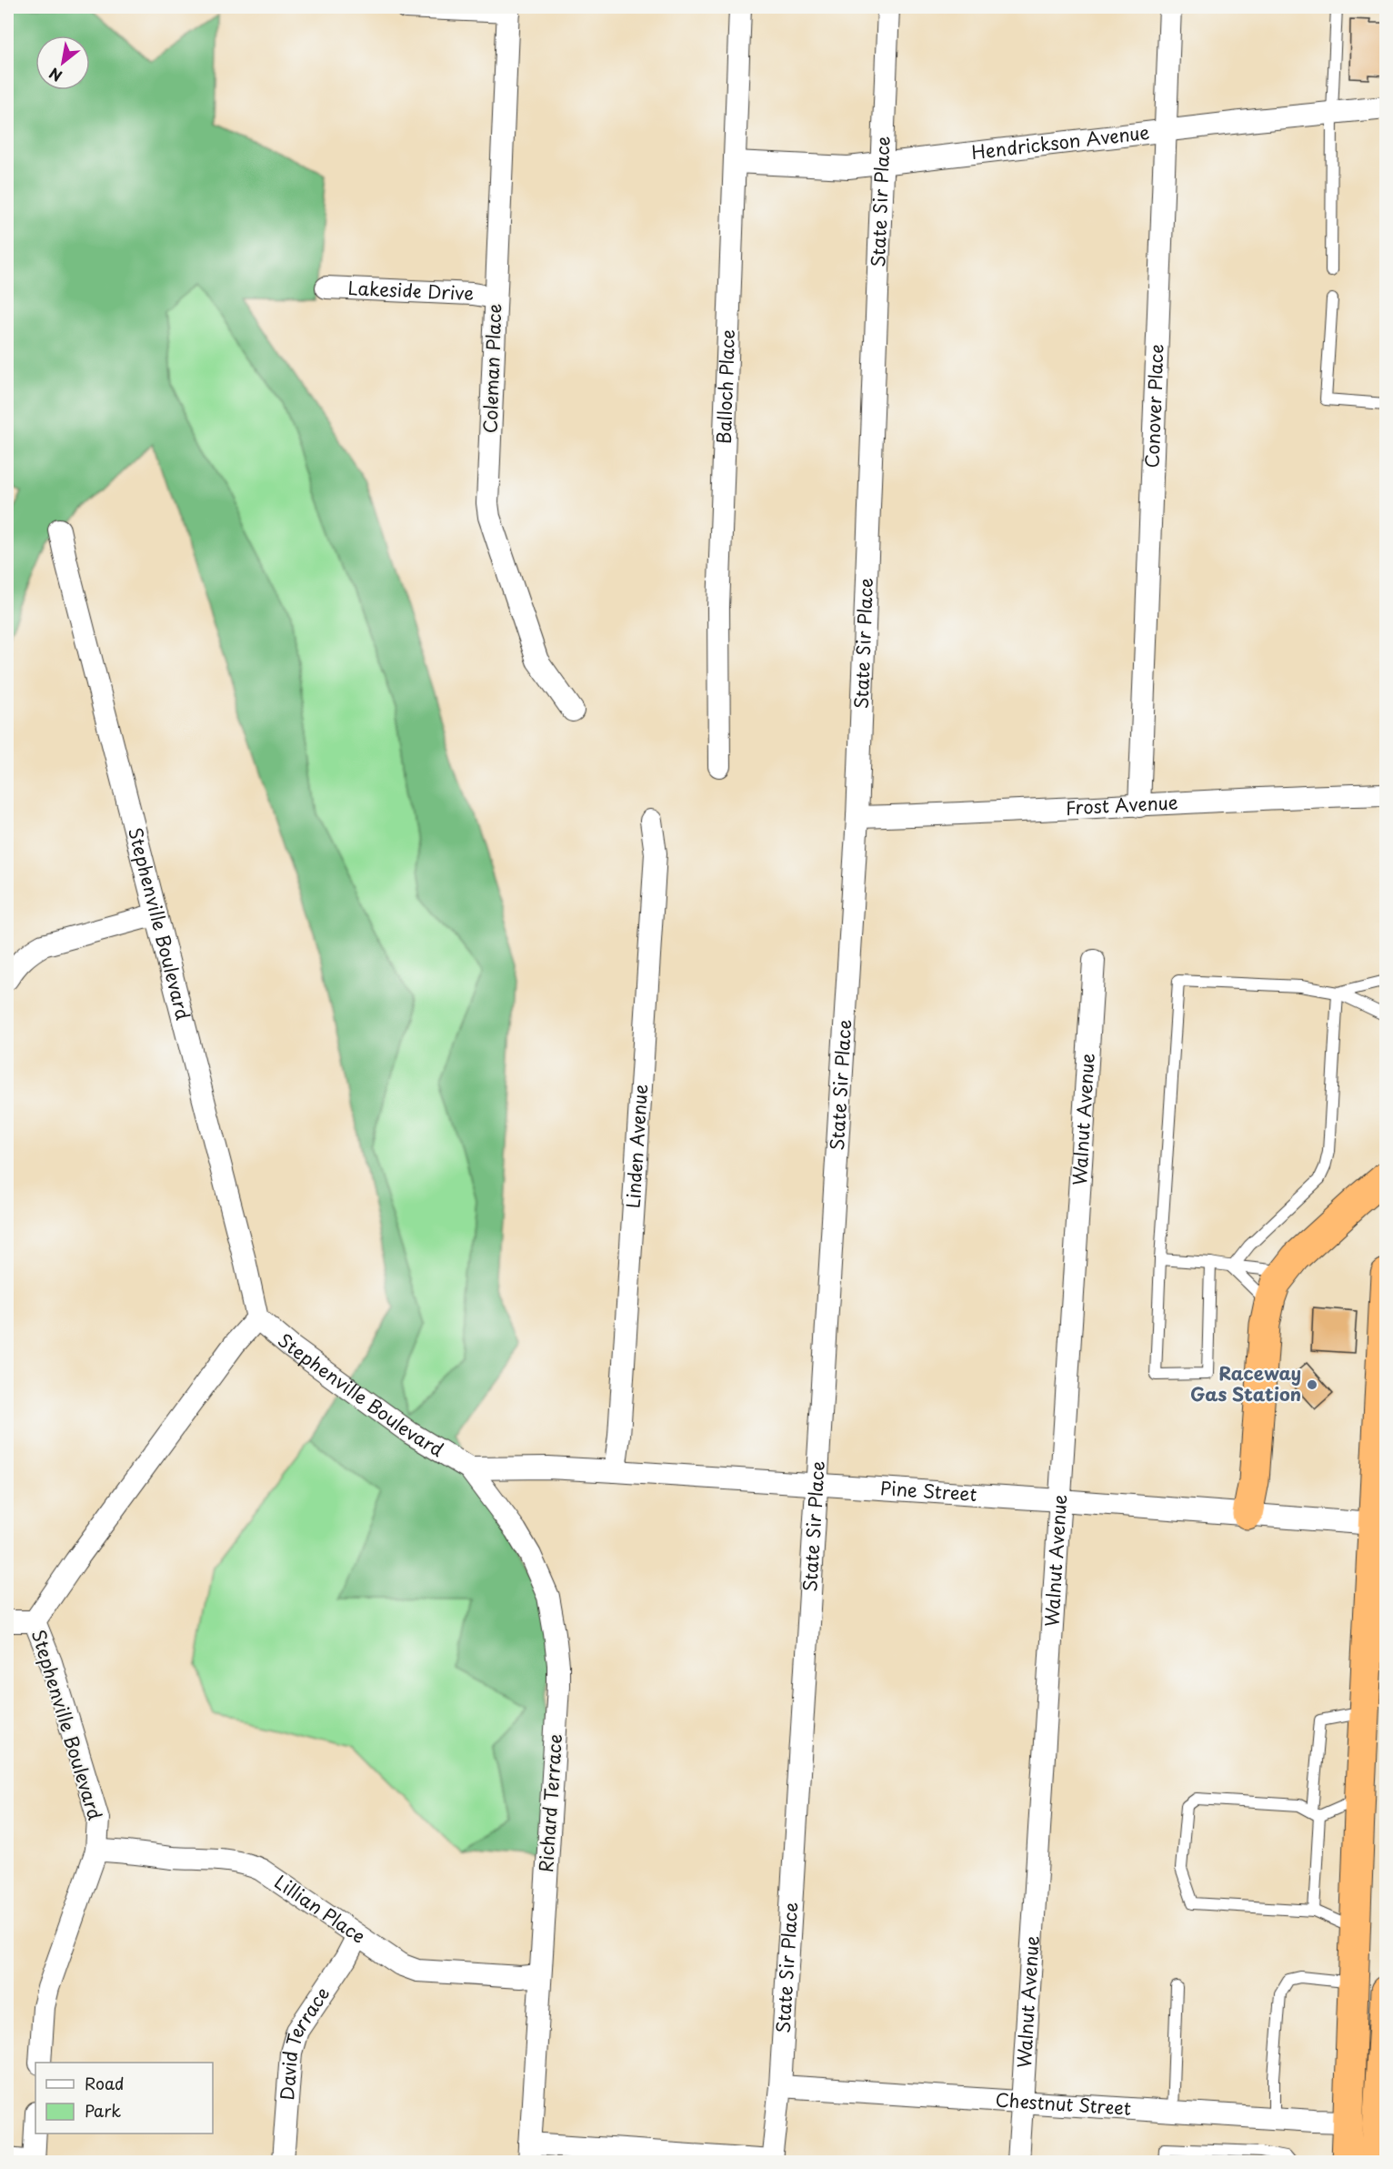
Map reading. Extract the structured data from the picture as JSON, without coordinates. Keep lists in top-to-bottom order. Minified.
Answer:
{"streets":{"street":["Hendrickson Avenue","State Sir Place","Lakeside Drive","Coleman Place","Balloch Place","Conover Place","Frost Avenue","Stephenville Boulevard","Walnut Avenue","Linden Avenue","Pine Street","Richard Terrace","Lillian Place","David Terrace","Chestnut Street"]},"crossings":[["Hendrickson Avenue","State Sir Place"],["Hendrickson Avenue","Balloch Place"],["Hendrickson Avenue","Conover Place"],["State Sir Place","Frost Avenue"],["State Sir Place","Pine Street"],["State Sir Place","Chestnut Street"],["Lakeside Drive","Coleman Place"],["Conover Place","Frost Avenue"],["Stephenville Boulevard","Pine Street"],["Stephenville Boulevard","Richard Terrace"],["Stephenville Boulevard","Lillian Place"],["Walnut Avenue","Pine Street"],["Walnut Avenue","Chestnut Street"],["Linden Avenue","Pine Street"],["Pine Street","Richard Terrace"],["Richard Terrace","Lillian Place"],["Lillian Place","David Terrace"]],"places":["Raceway Gas Station"],"legend":["Road","Park"],"north":"bottom left"}
